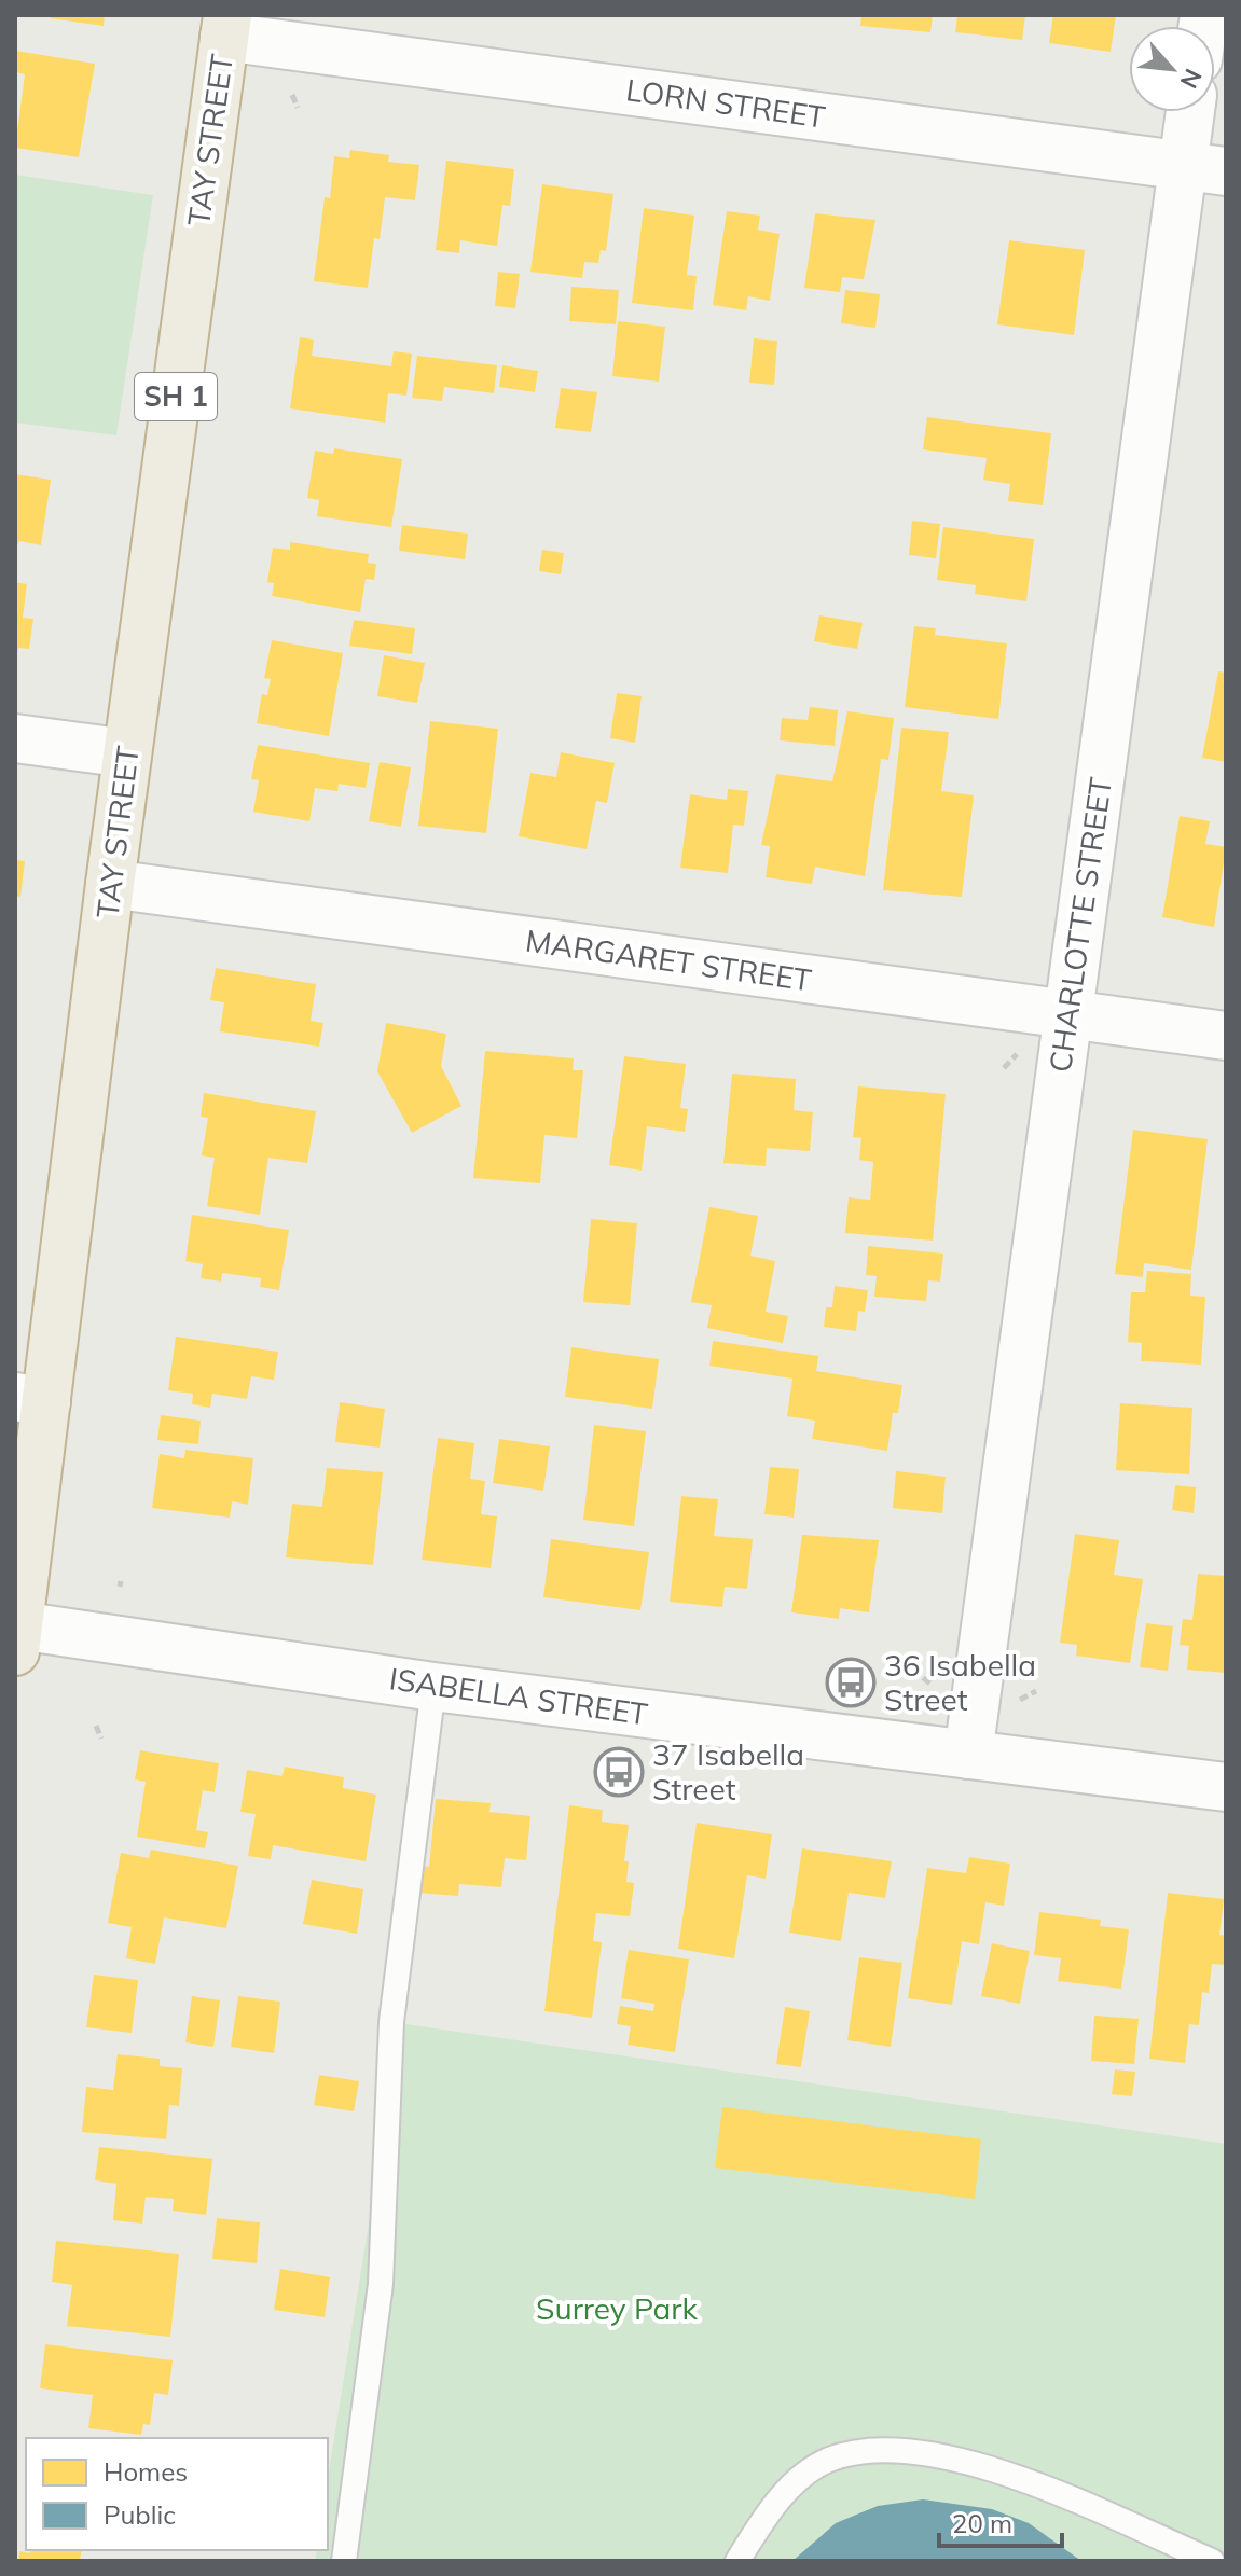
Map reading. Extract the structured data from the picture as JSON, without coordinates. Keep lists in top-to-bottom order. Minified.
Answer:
{"streets":{"highway":["TAY STREET","SH 1"],"street":["LORN STREET","CHARLOTTE STREET","MARGARET STREET","ISABELLA STREET"]},"crossings":[["LORN STREET","TAY STREET"],["LORN STREET","CHARLOTTE STREET"],["TAY STREET","MARGARET STREET"],["TAY STREET","ISABELLA STREET"],["CHARLOTTE STREET","MARGARET STREET"],["CHARLOTTE STREET","ISABELLA STREET"]],"parks":["Surrey Park"],"places":{"bus stop":["36 Isabella Street","37 Isabella Street"]},"legend":["Homes","Public"],"scale_bar":"20 m","north":"bottom right"}
